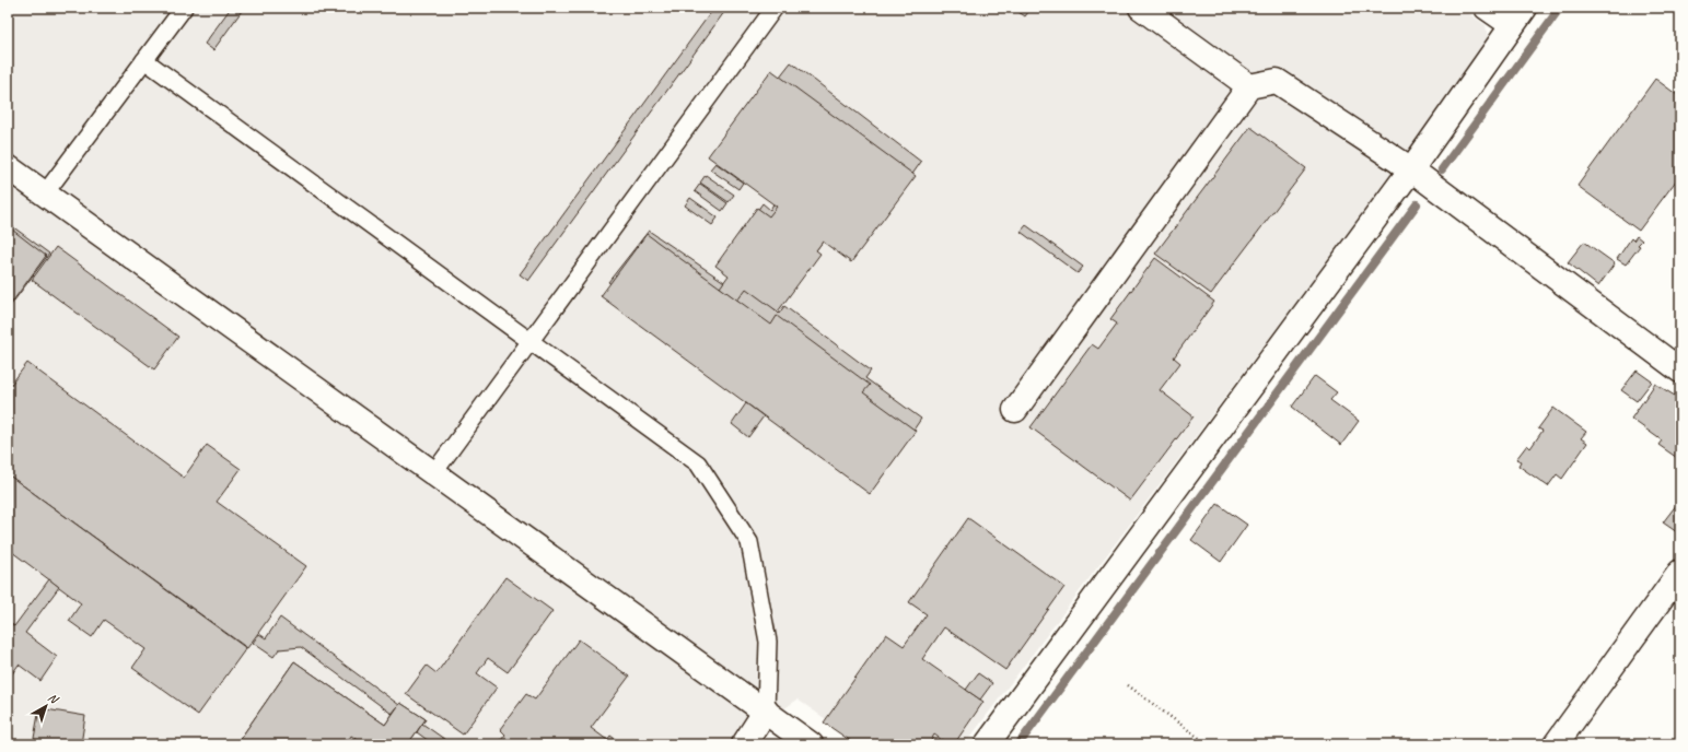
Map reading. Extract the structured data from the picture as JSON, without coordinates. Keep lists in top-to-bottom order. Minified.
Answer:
{"north":"top right"}
